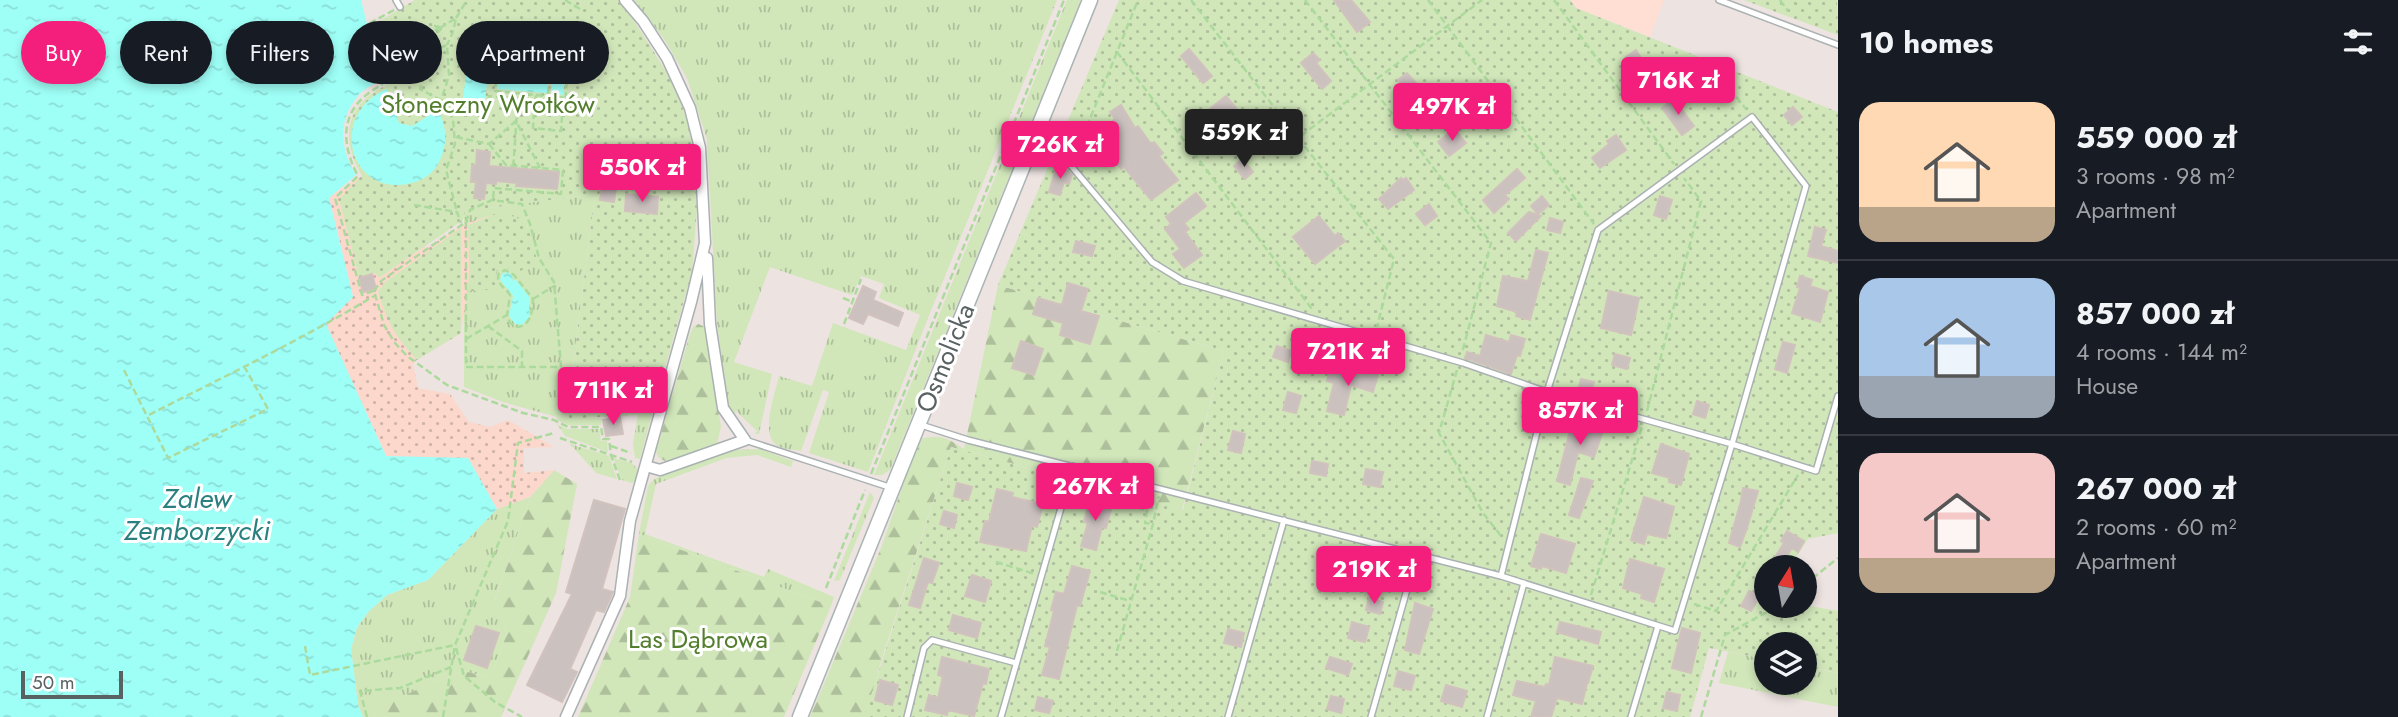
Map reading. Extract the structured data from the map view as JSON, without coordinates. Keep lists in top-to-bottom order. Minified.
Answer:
{"streets":{"street":["Osmolicka"]},"water":["Zalew Zemborzycki"],"parks":["Słoneczny Wrotków","Las Dąbrowa"],"scale_bar":"50 m","north":"top","page":{"heading":"10 homes","chip":["Buy","Rent","Filters","New","Apartment"],"price":["716K zł","497K zł","559K zł","726K zł","550K zł","721K zł","711K zł","857K zł","267K zł","219K zł"],"list":[{"name":"559 000 zł","note":"3 rooms · 98 m² · Apartment"},{"name":"857 000 zł","note":"4 rooms · 144 m² · House"},{"name":"267 000 zł","note":"2 rooms · 60 m² · Apartment"}],"scale":"50 m"}}
